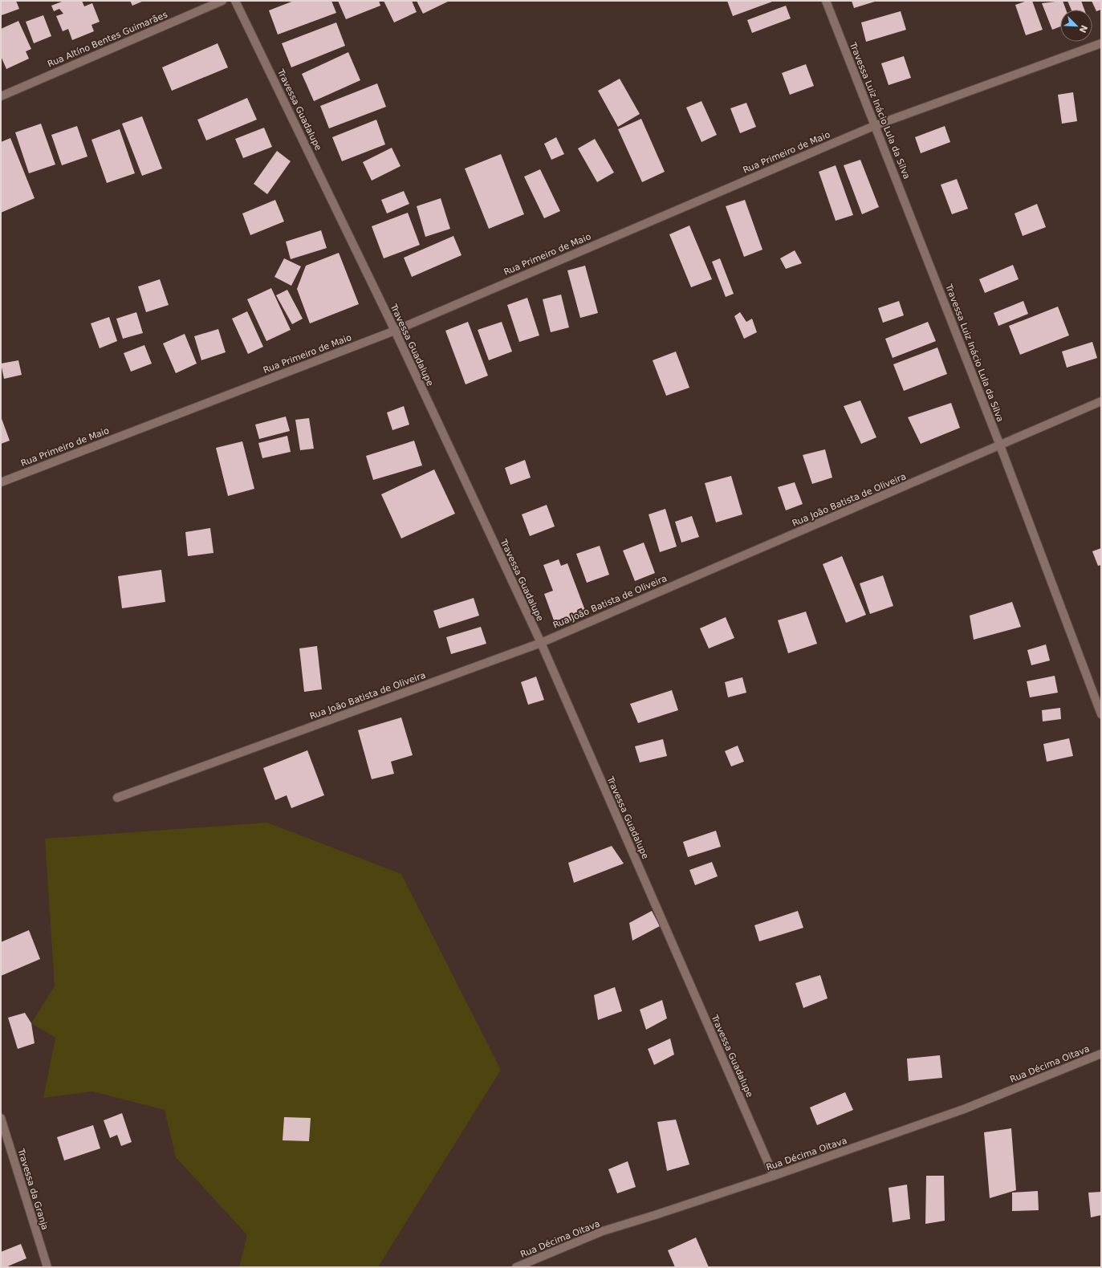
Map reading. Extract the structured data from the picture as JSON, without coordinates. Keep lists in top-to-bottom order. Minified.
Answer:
{"streets":{"street":["Rua Altíno Bentes Guimarães","Travessa Guadalupe","Travessa Luiz Inácio Lula da Silva","Rua Primeiro de Maio","Rua João Batista de Oliveira","Rua Décima Oitava","Travessa da Granja"]},"crossings":[["Travessa Guadalupe","Rua Primeiro de Maio"],["Travessa Guadalupe","Rua João Batista de Oliveira"],["Travessa Guadalupe","Rua Décima Oitava"],["Travessa Luiz Inácio Lula da Silva","Rua Primeiro de Maio"],["Travessa Luiz Inácio Lula da Silva","Rua João Batista de Oliveira"]],"north":"bottom right"}
